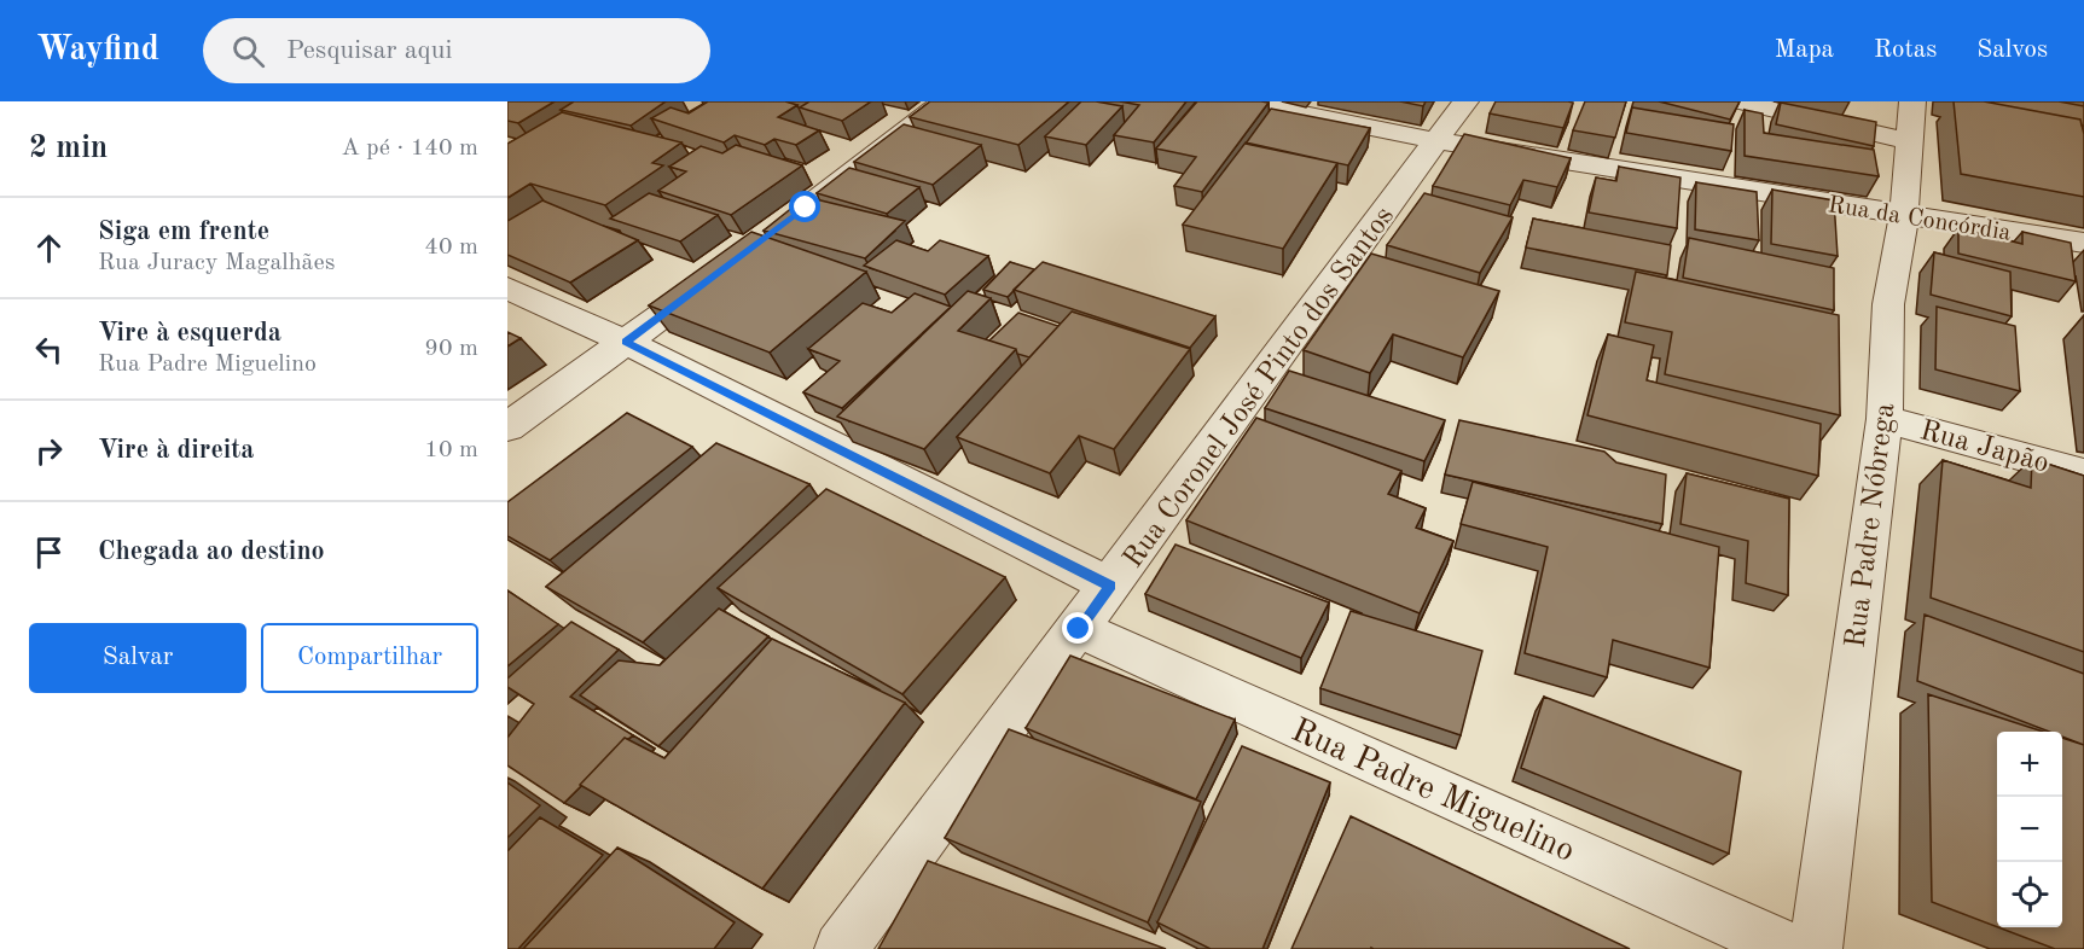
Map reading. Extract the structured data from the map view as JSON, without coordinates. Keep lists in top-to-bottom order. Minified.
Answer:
{"streets":{"street":["Rua da Concórdia","Rua Coronel José Pinto dos Santos","Rua Japão","Rua Padre Nóbrega","Rua Padre Miguelino"]},"crossings":[["Rua da Concórdia","Rua Coronel José Pinto dos Santos"],["Rua da Concórdia","Rua Padre Nóbrega"],["Rua Coronel José Pinto dos Santos","Rua Padre Miguelino"],["Rua Japão","Rua Padre Nóbrega"]],"page":{"header":"Wayfind","search":"Pesquisar aqui","nav":["Mapa","Rotas","Salvos"],"heading":["2 min","A pé · 140 m"],"list":[["Siga em frente","Rua Juracy Magalhães","40 m"],["Vire à esquerda","Rua Padre Miguelino","90 m"],["Vire à direita","10 m"],"Chegada ao destino"],"buttons":["Salvar","Compartilhar"],"map_buttons":["+","−"]}}
